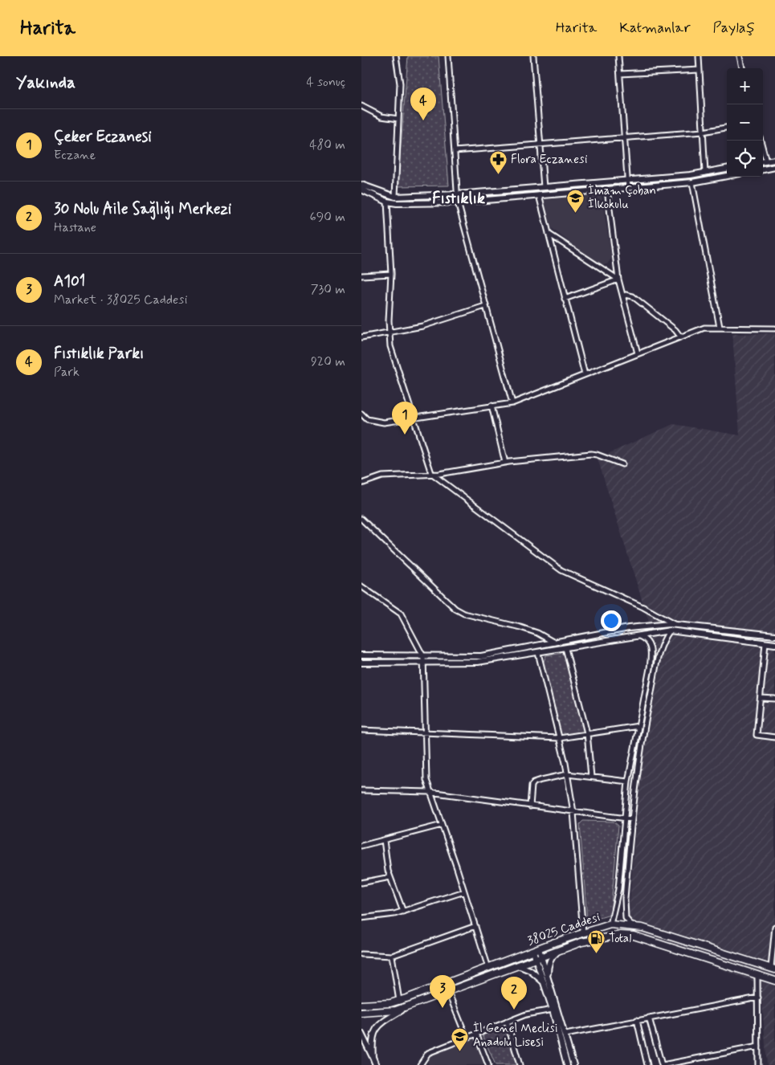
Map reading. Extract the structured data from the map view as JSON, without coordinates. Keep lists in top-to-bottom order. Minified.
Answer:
{"streets":{"main road":["38025 Caddesi"]},"districts":["Fıstıklık"],"places":{"pharmacy":["Flora Eczanesi"],"school or university":["İmam Çoban İlkokulu","İl Genel Meclisi Anadolu Lisesi"],"fuel station":["Total"]},"page":{"header":"Harita","nav":["Harita","Katmanlar","Paylaş"],"heading":["Yakında","4 sonuç"],"map_buttons":["+","−"],"pins":["4","1","3","2"],"list":[{"mark":"1","name":"Çeker Eczanesi","note":"Eczane","value":"480 m"},{"mark":"2","name":"30 Nolu Aile Sağlığı Merkezi","note":"Hastane","value":"690 m"},{"mark":"3","name":"A101","note":"Market · 38025 Caddesi","value":"730 m"},{"mark":"4","name":"Fıstıklık Parkı","note":"Park","value":"920 m"}]}}
